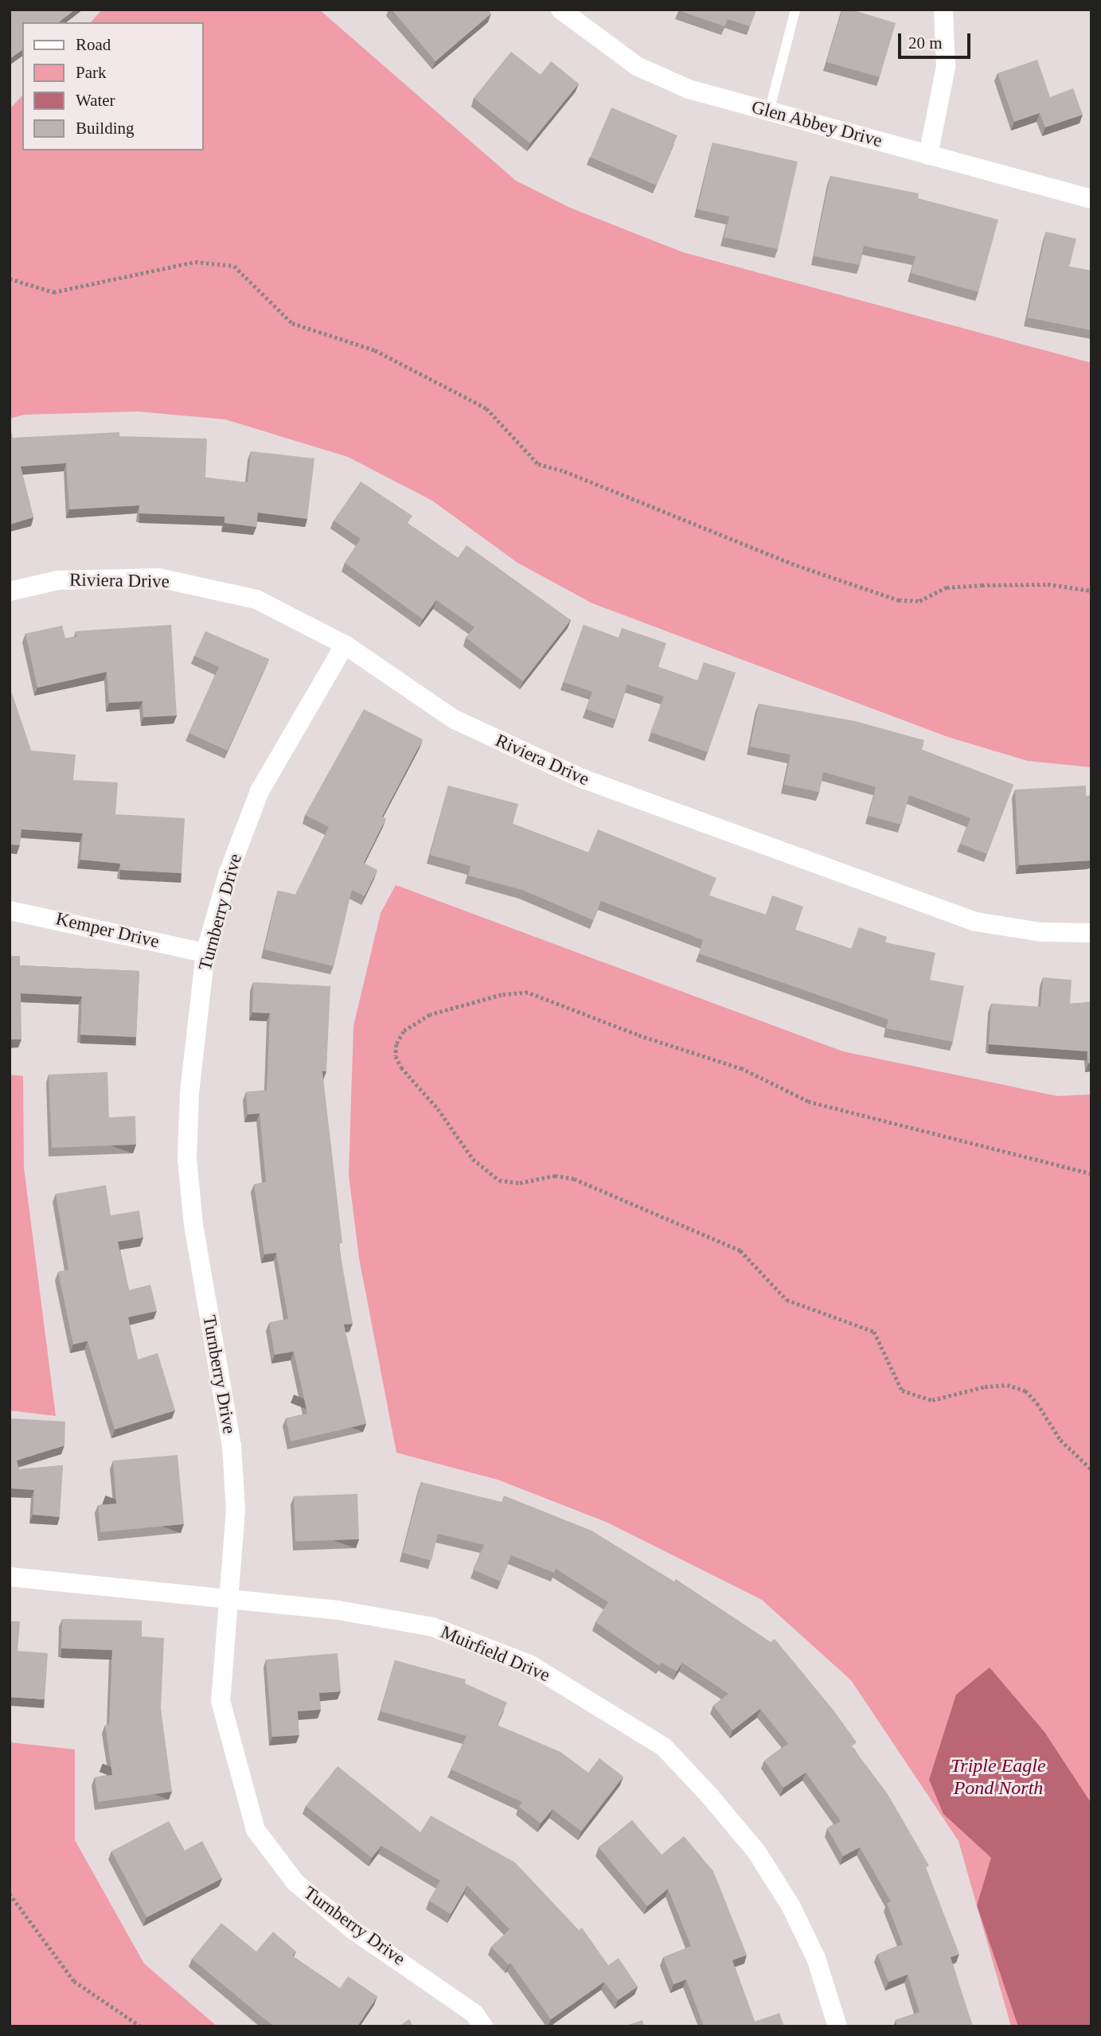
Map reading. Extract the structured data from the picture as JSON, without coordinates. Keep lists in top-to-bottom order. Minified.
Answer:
{"streets":{"street":["Glen Abbey Drive","Riviera Drive","Turnberry Drive","Kemper Drive","Muirfield Drive"]},"crossings":[["Riviera Drive","Turnberry Drive"],["Turnberry Drive","Kemper Drive"],["Turnberry Drive","Muirfield Drive"]],"water":["Triple Eagle Pond North"],"legend":["Road","Park","Water","Building"],"scale_bar":"20 m"}
